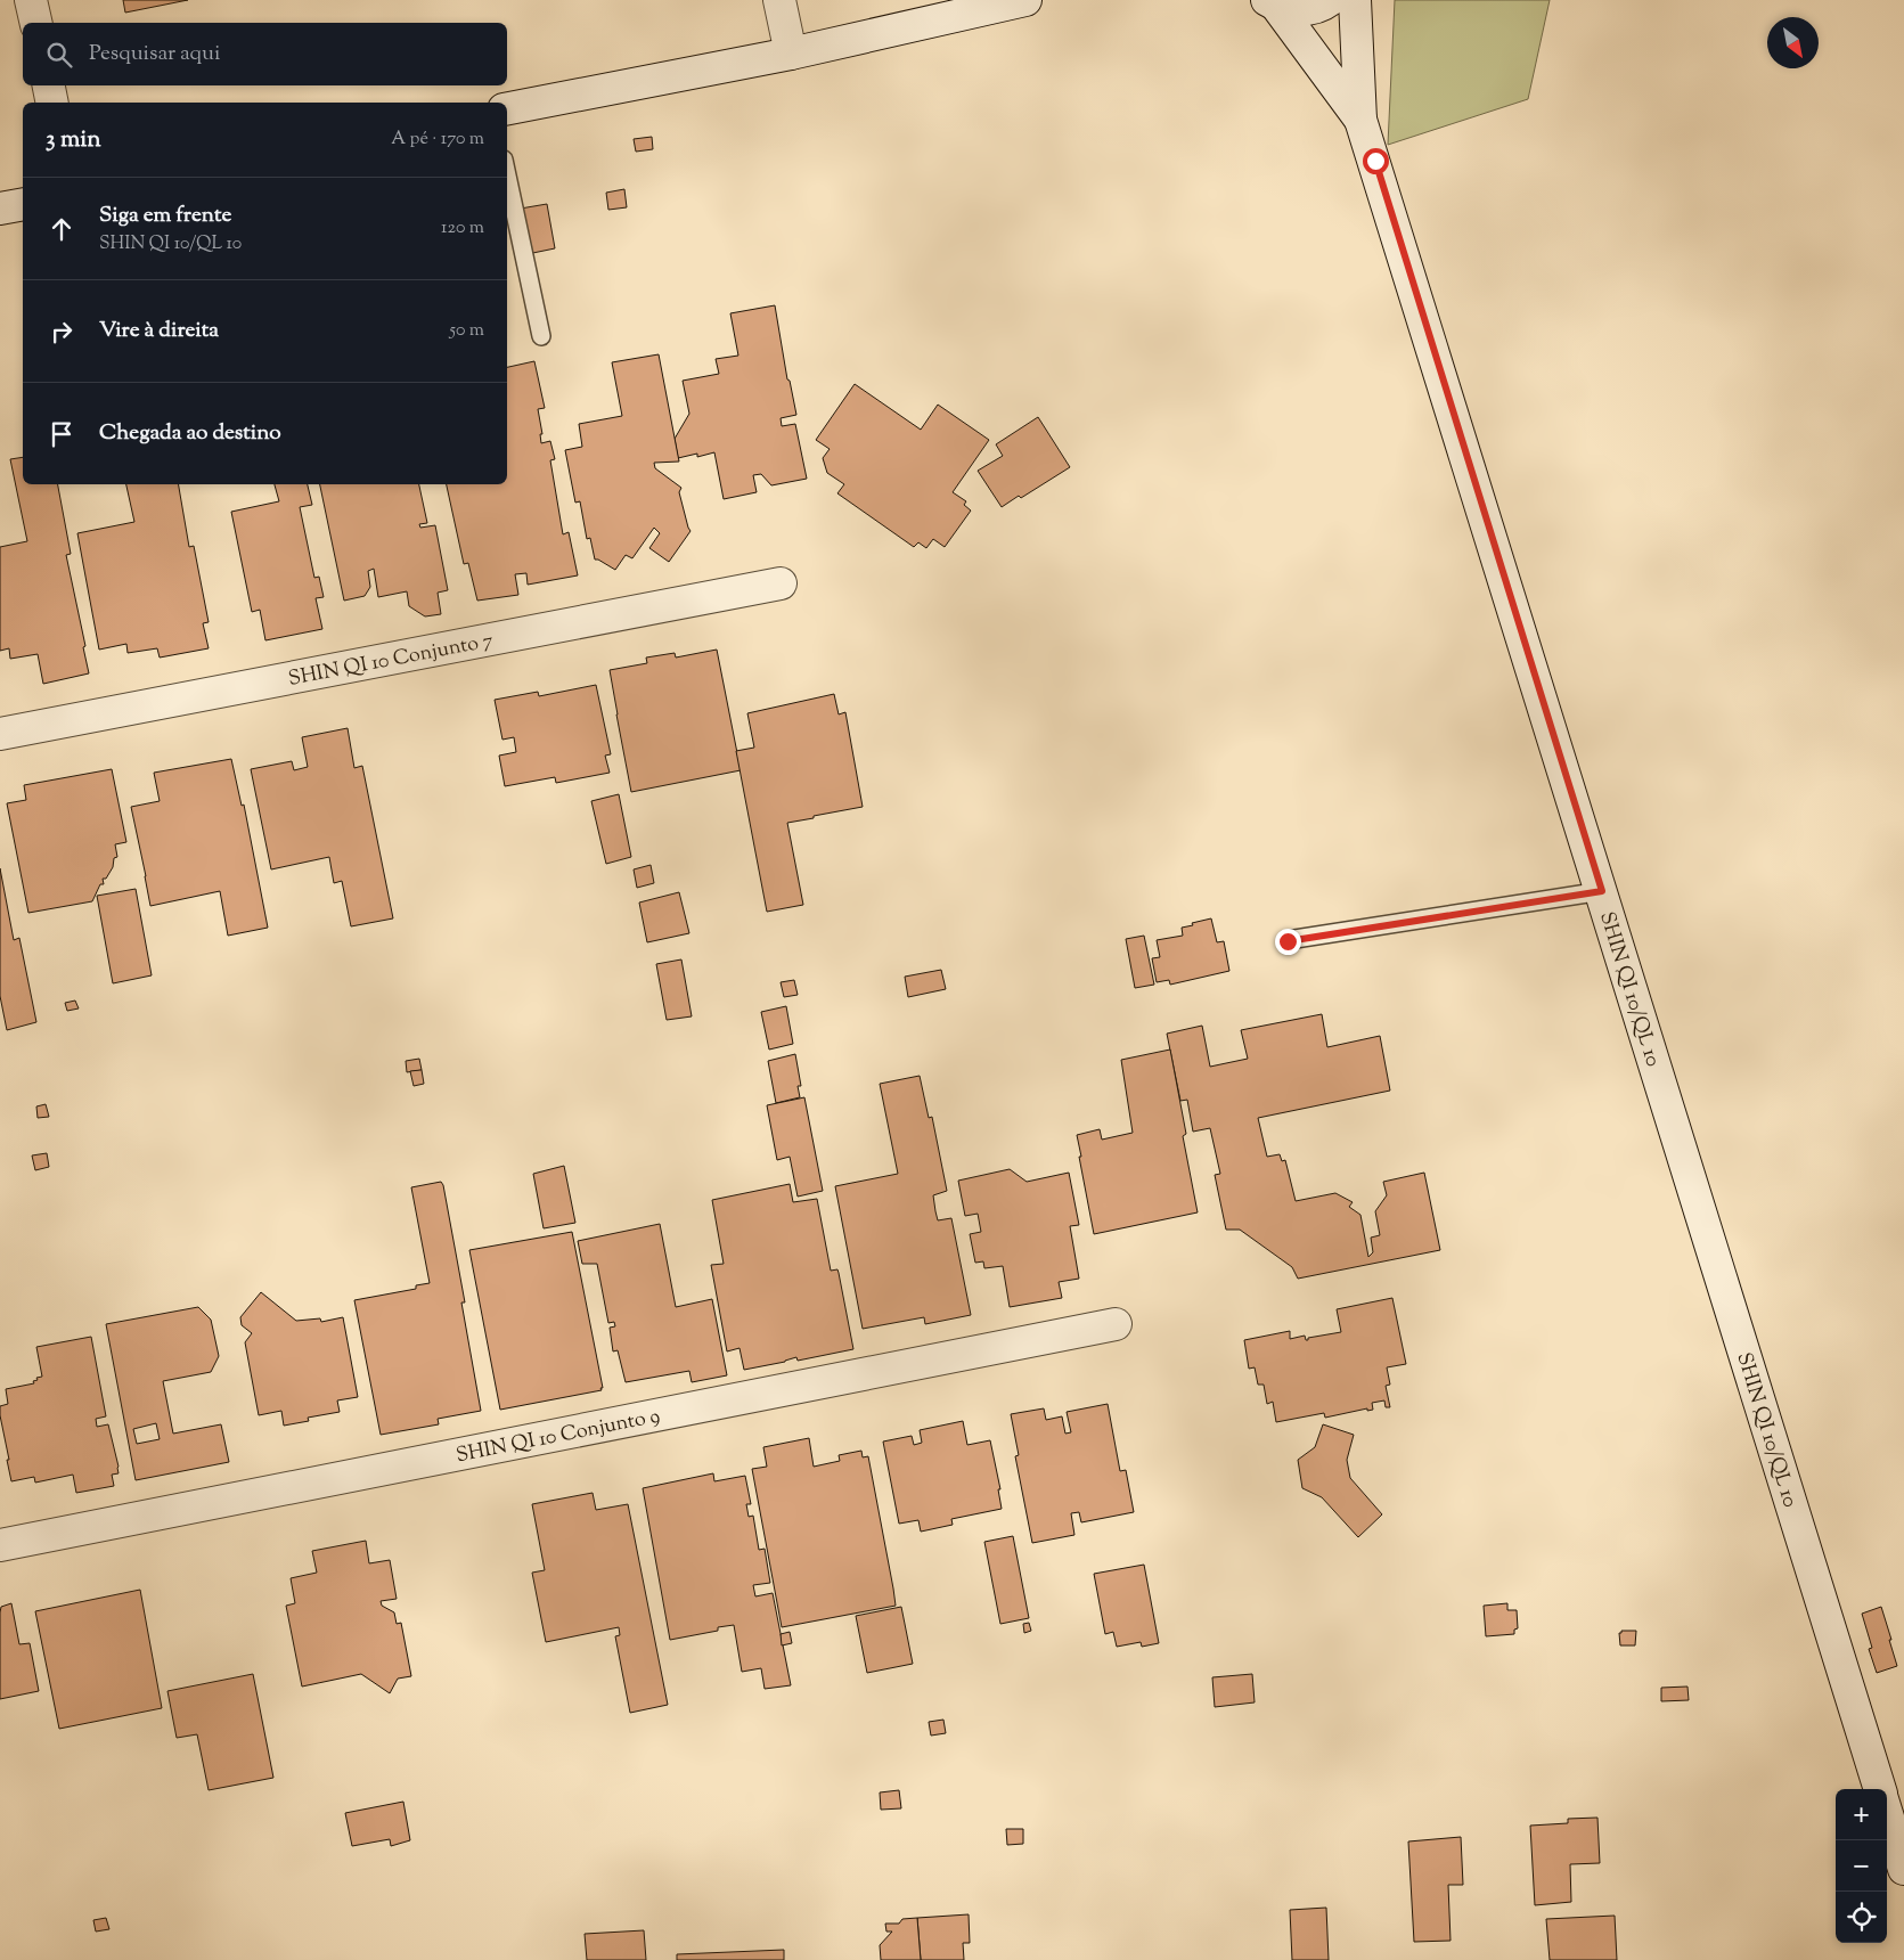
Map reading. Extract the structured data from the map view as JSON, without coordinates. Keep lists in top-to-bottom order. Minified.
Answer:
{"streets":{"street":["SHIN QI 10 Conjunto 7","SHIN QI 10/QL 10","SHIN QI 10 Conjunto 9"]},"north":"bottom right","page":{"search":"Pesquisar aqui","heading":["3 min","A pé · 170 m"],"list":[["Siga em frente","SHIN QI 10/QL 10","120 m"],["Vire à direita","50 m"],"Chegada ao destino"],"map_buttons":["+","−"]}}
